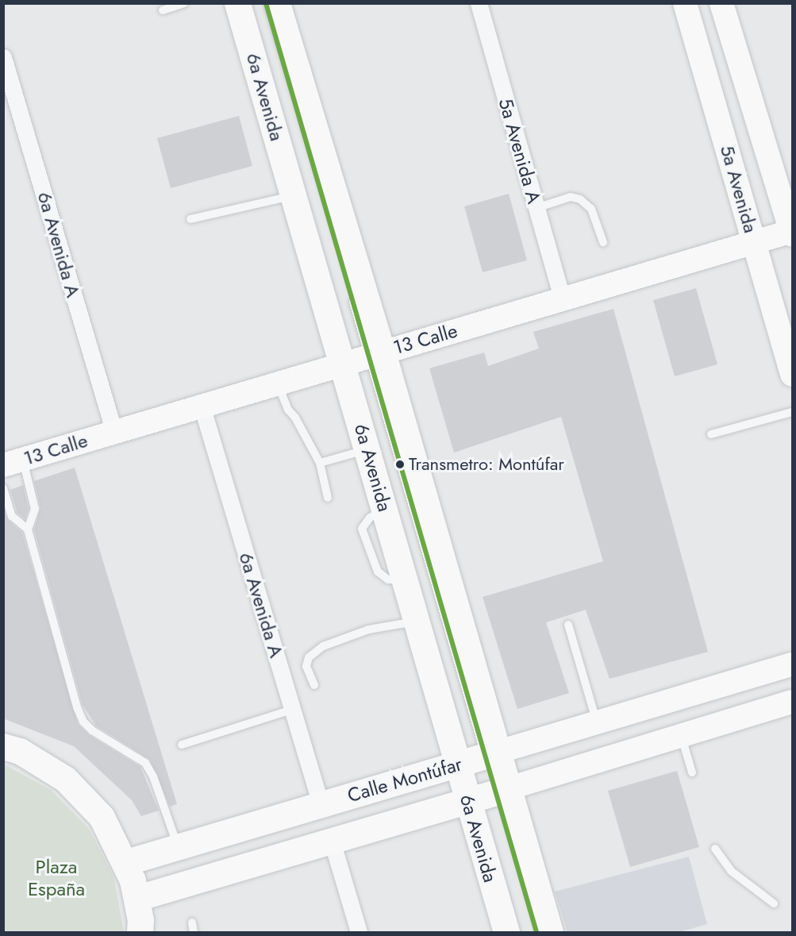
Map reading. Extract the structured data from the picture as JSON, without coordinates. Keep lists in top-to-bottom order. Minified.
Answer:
{"streets":{"main road":["6a Avenida","Calle Montúfar"],"street":["5a Avenida A","5a Avenida","6a Avenida A","13 Calle"]},"crossings":[["6a Avenida","13 Calle"],["6a Avenida","Calle Montúfar"],["5a Avenida A","13 Calle"],["5a Avenida","13 Calle"],["6a Avenida A","13 Calle"],["6a Avenida A","Calle Montúfar"]],"parks":["Plaza España"],"places":["Transmetro: Montúfar"]}
